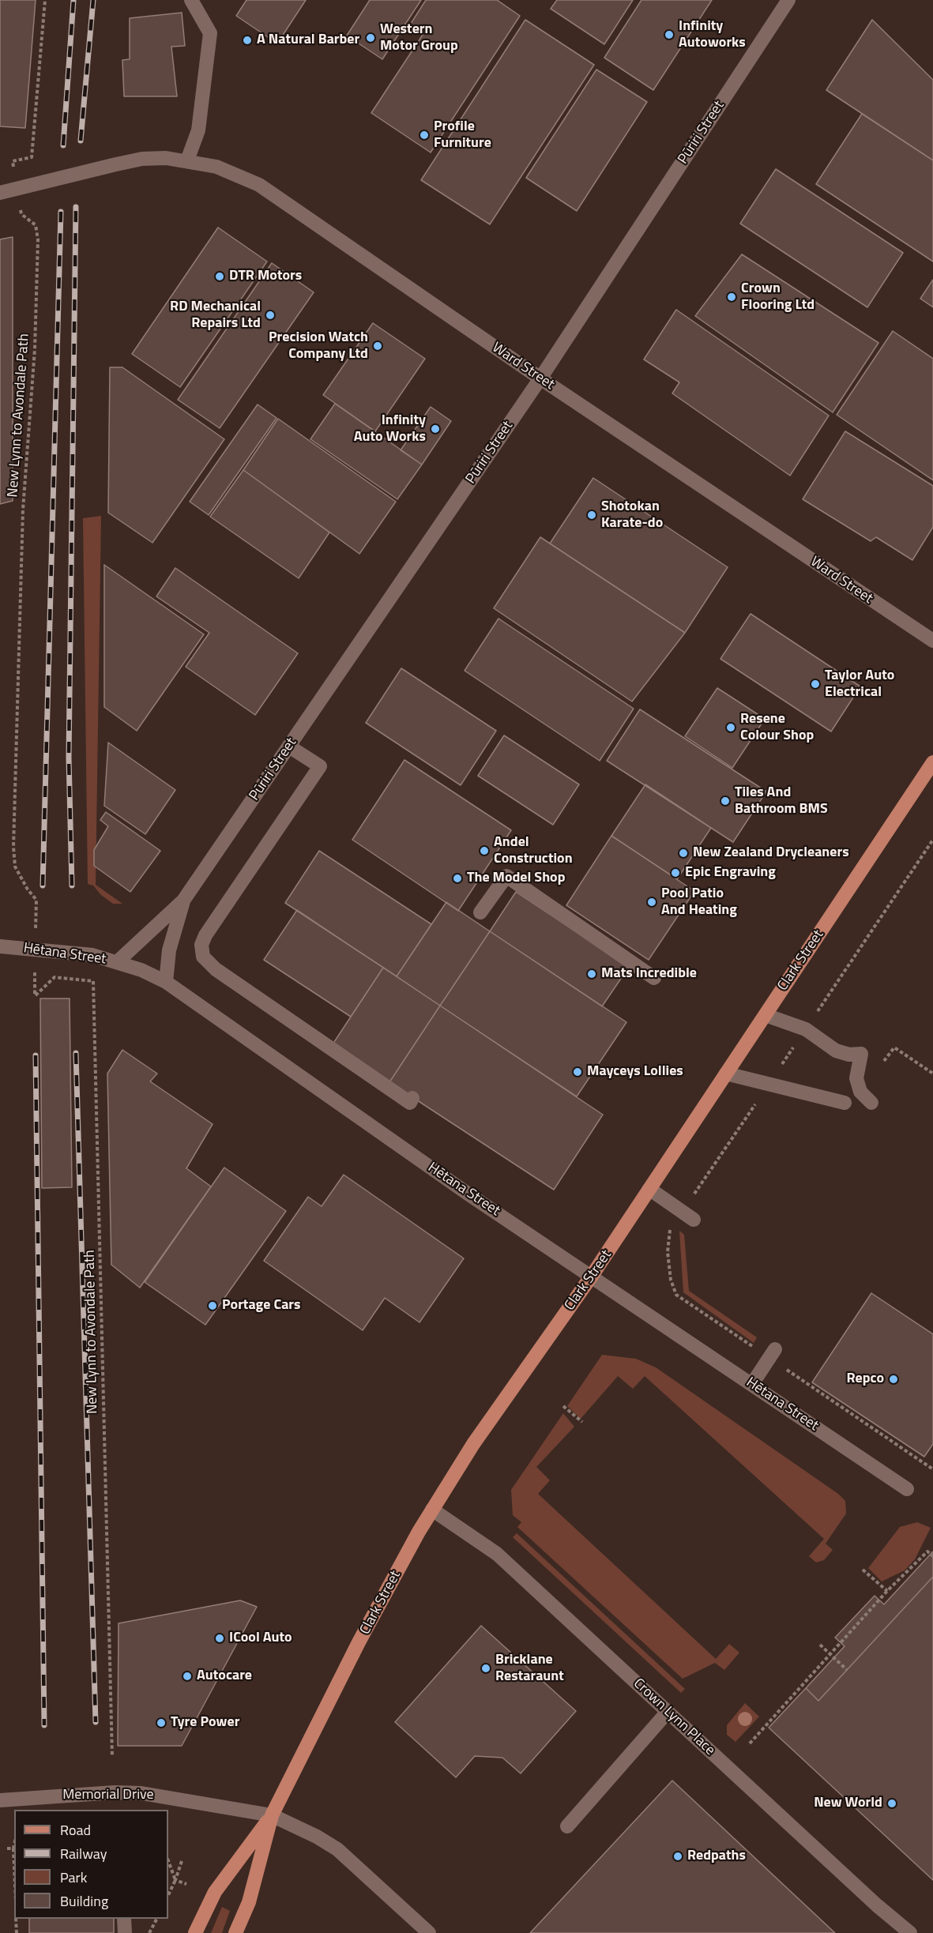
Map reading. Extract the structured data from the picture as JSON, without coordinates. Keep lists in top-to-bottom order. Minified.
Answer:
{"streets":{"main road":["Clark Street"],"street":["Pūriri Street","Ward Street","Hētana Street","Crown Lynn Place","Memorial Drive"],"path":["New Lynn to Avondale Path"]},"crossings":[["Pūriri Street","Ward Street"],["Pūriri Street","Hētana Street"],["Hētana Street","Clark Street"],["Clark Street","Crown Lynn Place"],["Clark Street","Memorial Drive"]],"places":["Infinity Autoworks","Western Motor Group","A Natural Barber","Profile Furniture","DTR Motors","Crown Flooring Ltd","RD Mechanical Repairs Ltd","Precision Watch Company Ltd","Infinity Auto Works","Shotokan Karate-do","Taylor Auto Electrical","Resene Colour Shop","Tiles And Bathroom BMS","Andel Construction","New Zealand Drycleaners","Epic Engraving","The Model Shop","Pool Patio And Heating","Mats Incredible","Mayceys Lollies","Portage Cars","Repco","ICool Auto","Bricklane Restaraunt","Autocare","Tyre Power","New World","Redpaths"],"legend":["Road","Railway","Park","Building"]}
